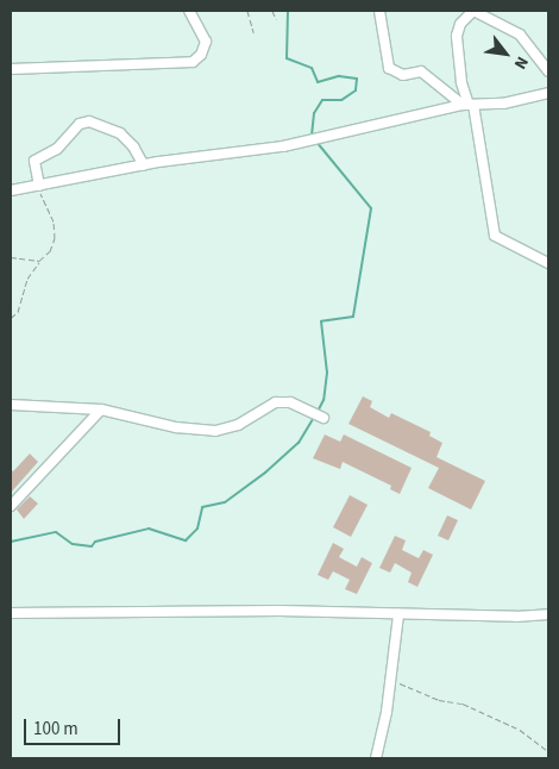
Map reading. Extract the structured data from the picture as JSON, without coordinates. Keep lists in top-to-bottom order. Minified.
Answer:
{"scale_bar":"100 m","north":"bottom right"}
